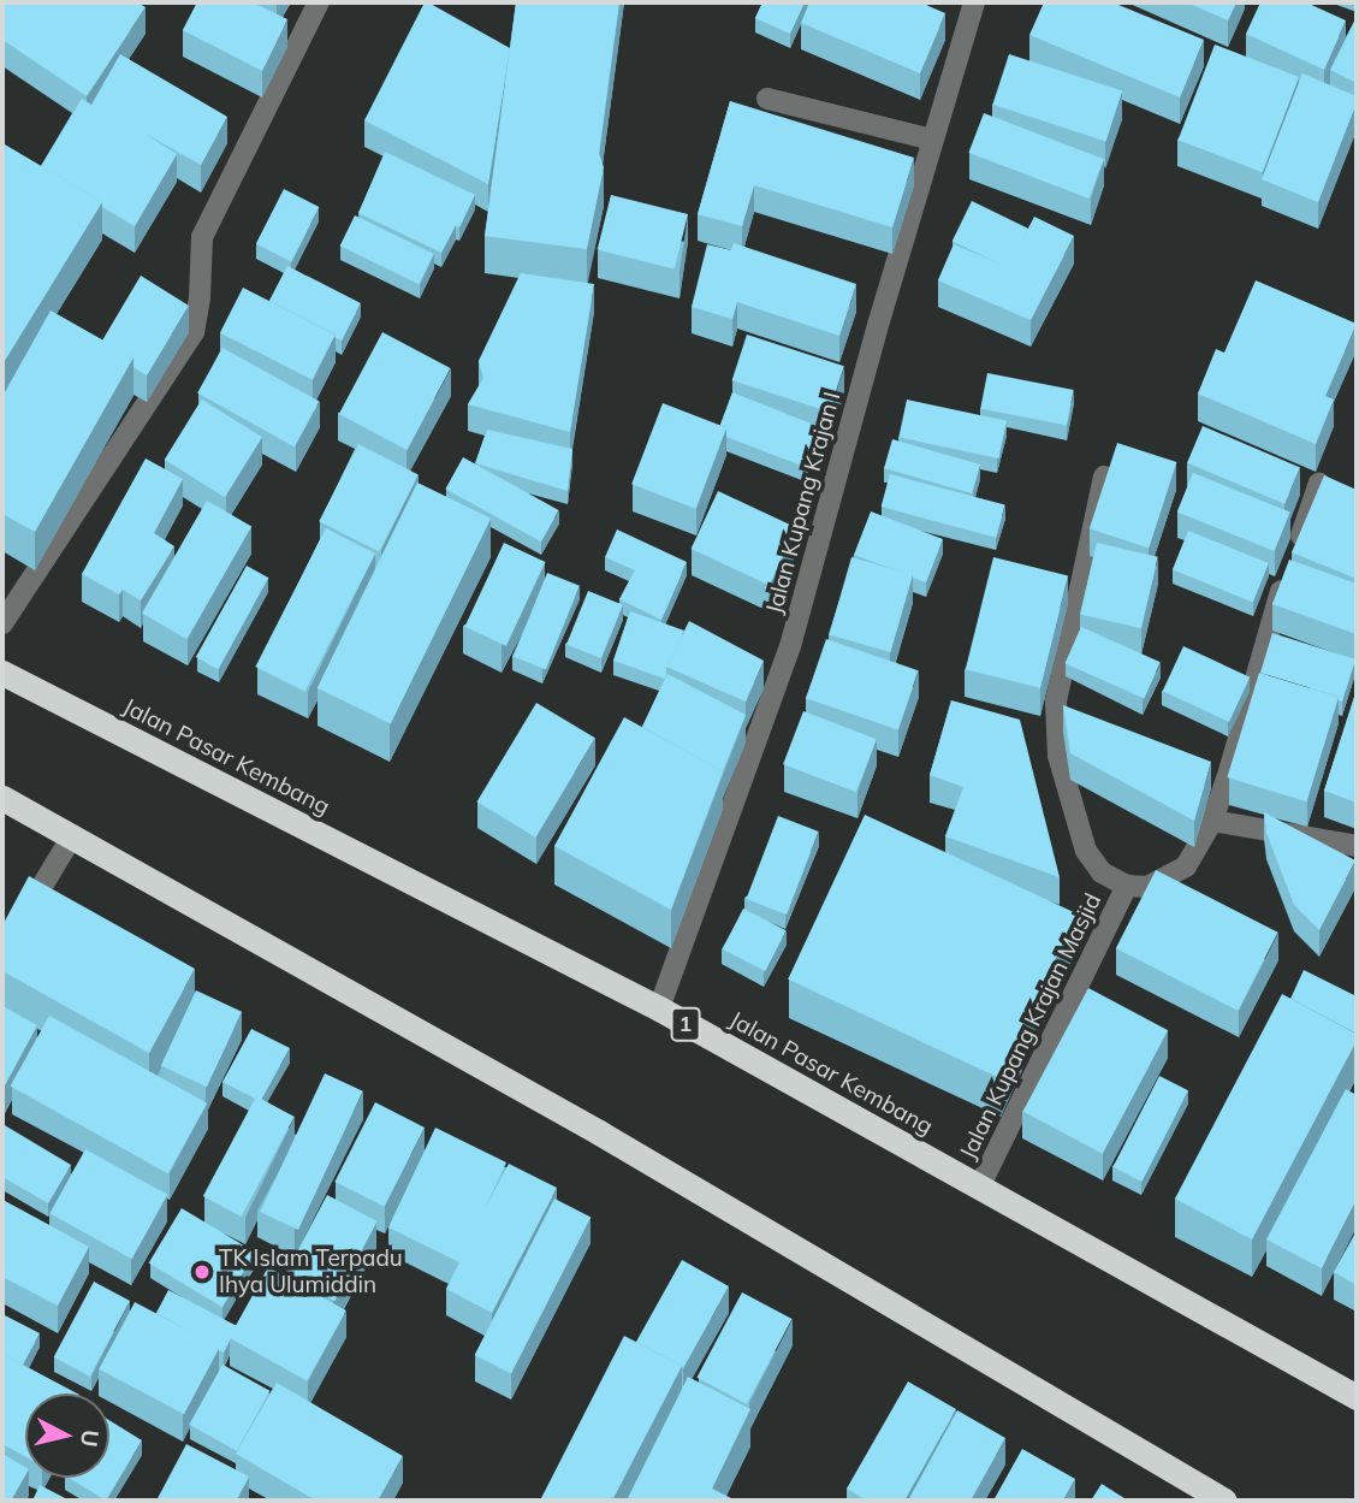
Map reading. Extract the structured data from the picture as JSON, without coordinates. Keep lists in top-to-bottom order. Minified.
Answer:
{"streets":{"highway":["Jalan Pasar Kembang","1"],"street":["Jalan Kupang Krajan I","Jalan Kupang Krajan Masjid"]},"crossings":[["Jalan Kupang Krajan I","Jalan Pasar Kembang"],["Jalan Pasar Kembang","Jalan Kupang Krajan Masjid"]],"places":["TK Islam Terpadu Ihya Ulumiddin"],"north":"right"}
